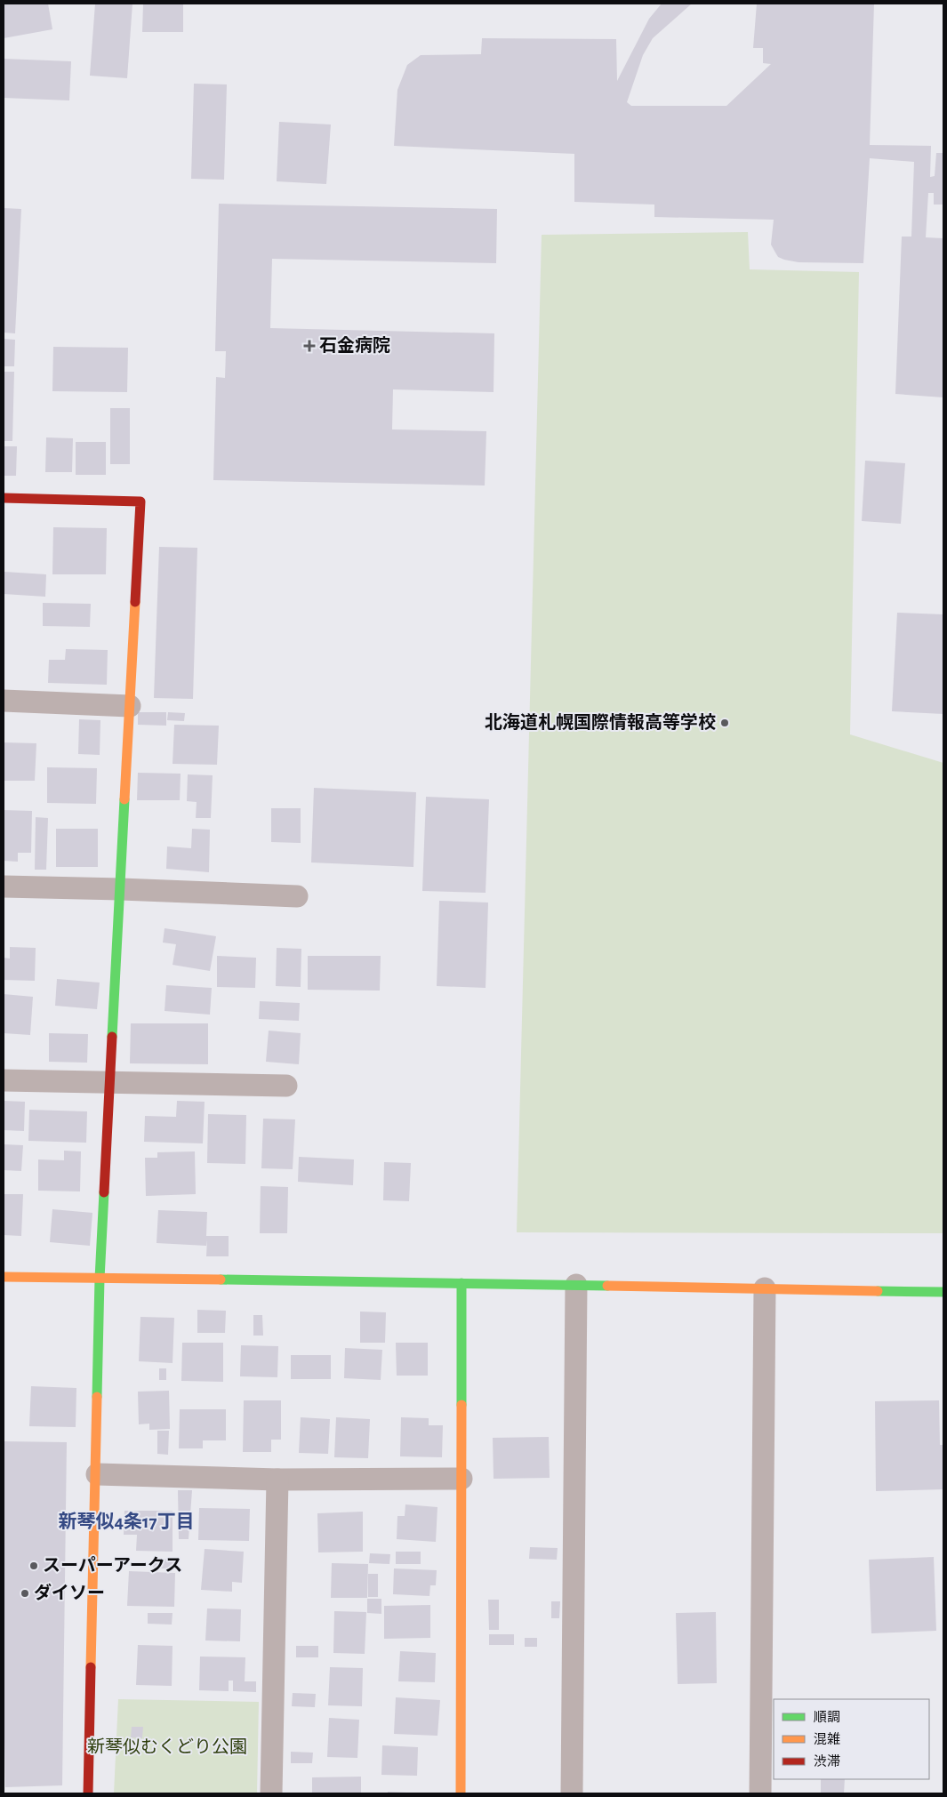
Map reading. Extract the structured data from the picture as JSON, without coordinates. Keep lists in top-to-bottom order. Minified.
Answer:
{"districts":["新琴似4条17丁目"],"parks":["新琴似むくどり公園"],"places":{"health":["石金病院"],"other":["北海道札幌国際情報高等学校","スーパーアークス","ダイソー"]},"legend":["順調","混雑","渋滞"]}
